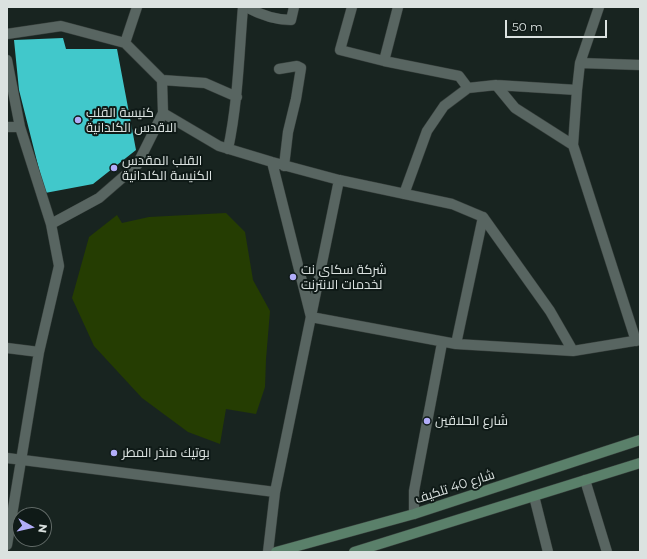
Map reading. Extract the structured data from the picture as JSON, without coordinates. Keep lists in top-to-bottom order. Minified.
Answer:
{"streets":{"main road":["شارع 40 تلكيف"]},"places":["كنيسة القلب الاقدس الكلدانية","القلب المقدس الكنيسة الكلدانية","شركة سكاي نت لخدمات الانترنت","شارع الحلاقين","بوتيك منذر المطر"],"scale_bar":"50 m","north":"right"}
